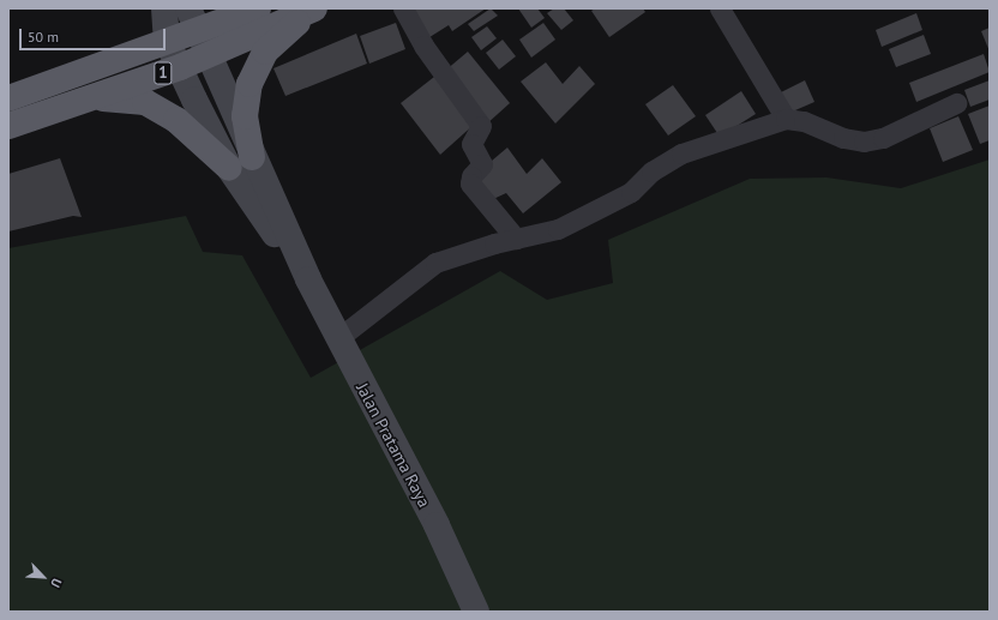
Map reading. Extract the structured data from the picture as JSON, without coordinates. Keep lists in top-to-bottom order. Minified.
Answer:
{"streets":{"highway":["1"],"main road":["Jalan Pratama Raya"]},"crossings":[["1","Jalan Pratama Raya"]],"scale_bar":"50 m","north":"bottom right"}
